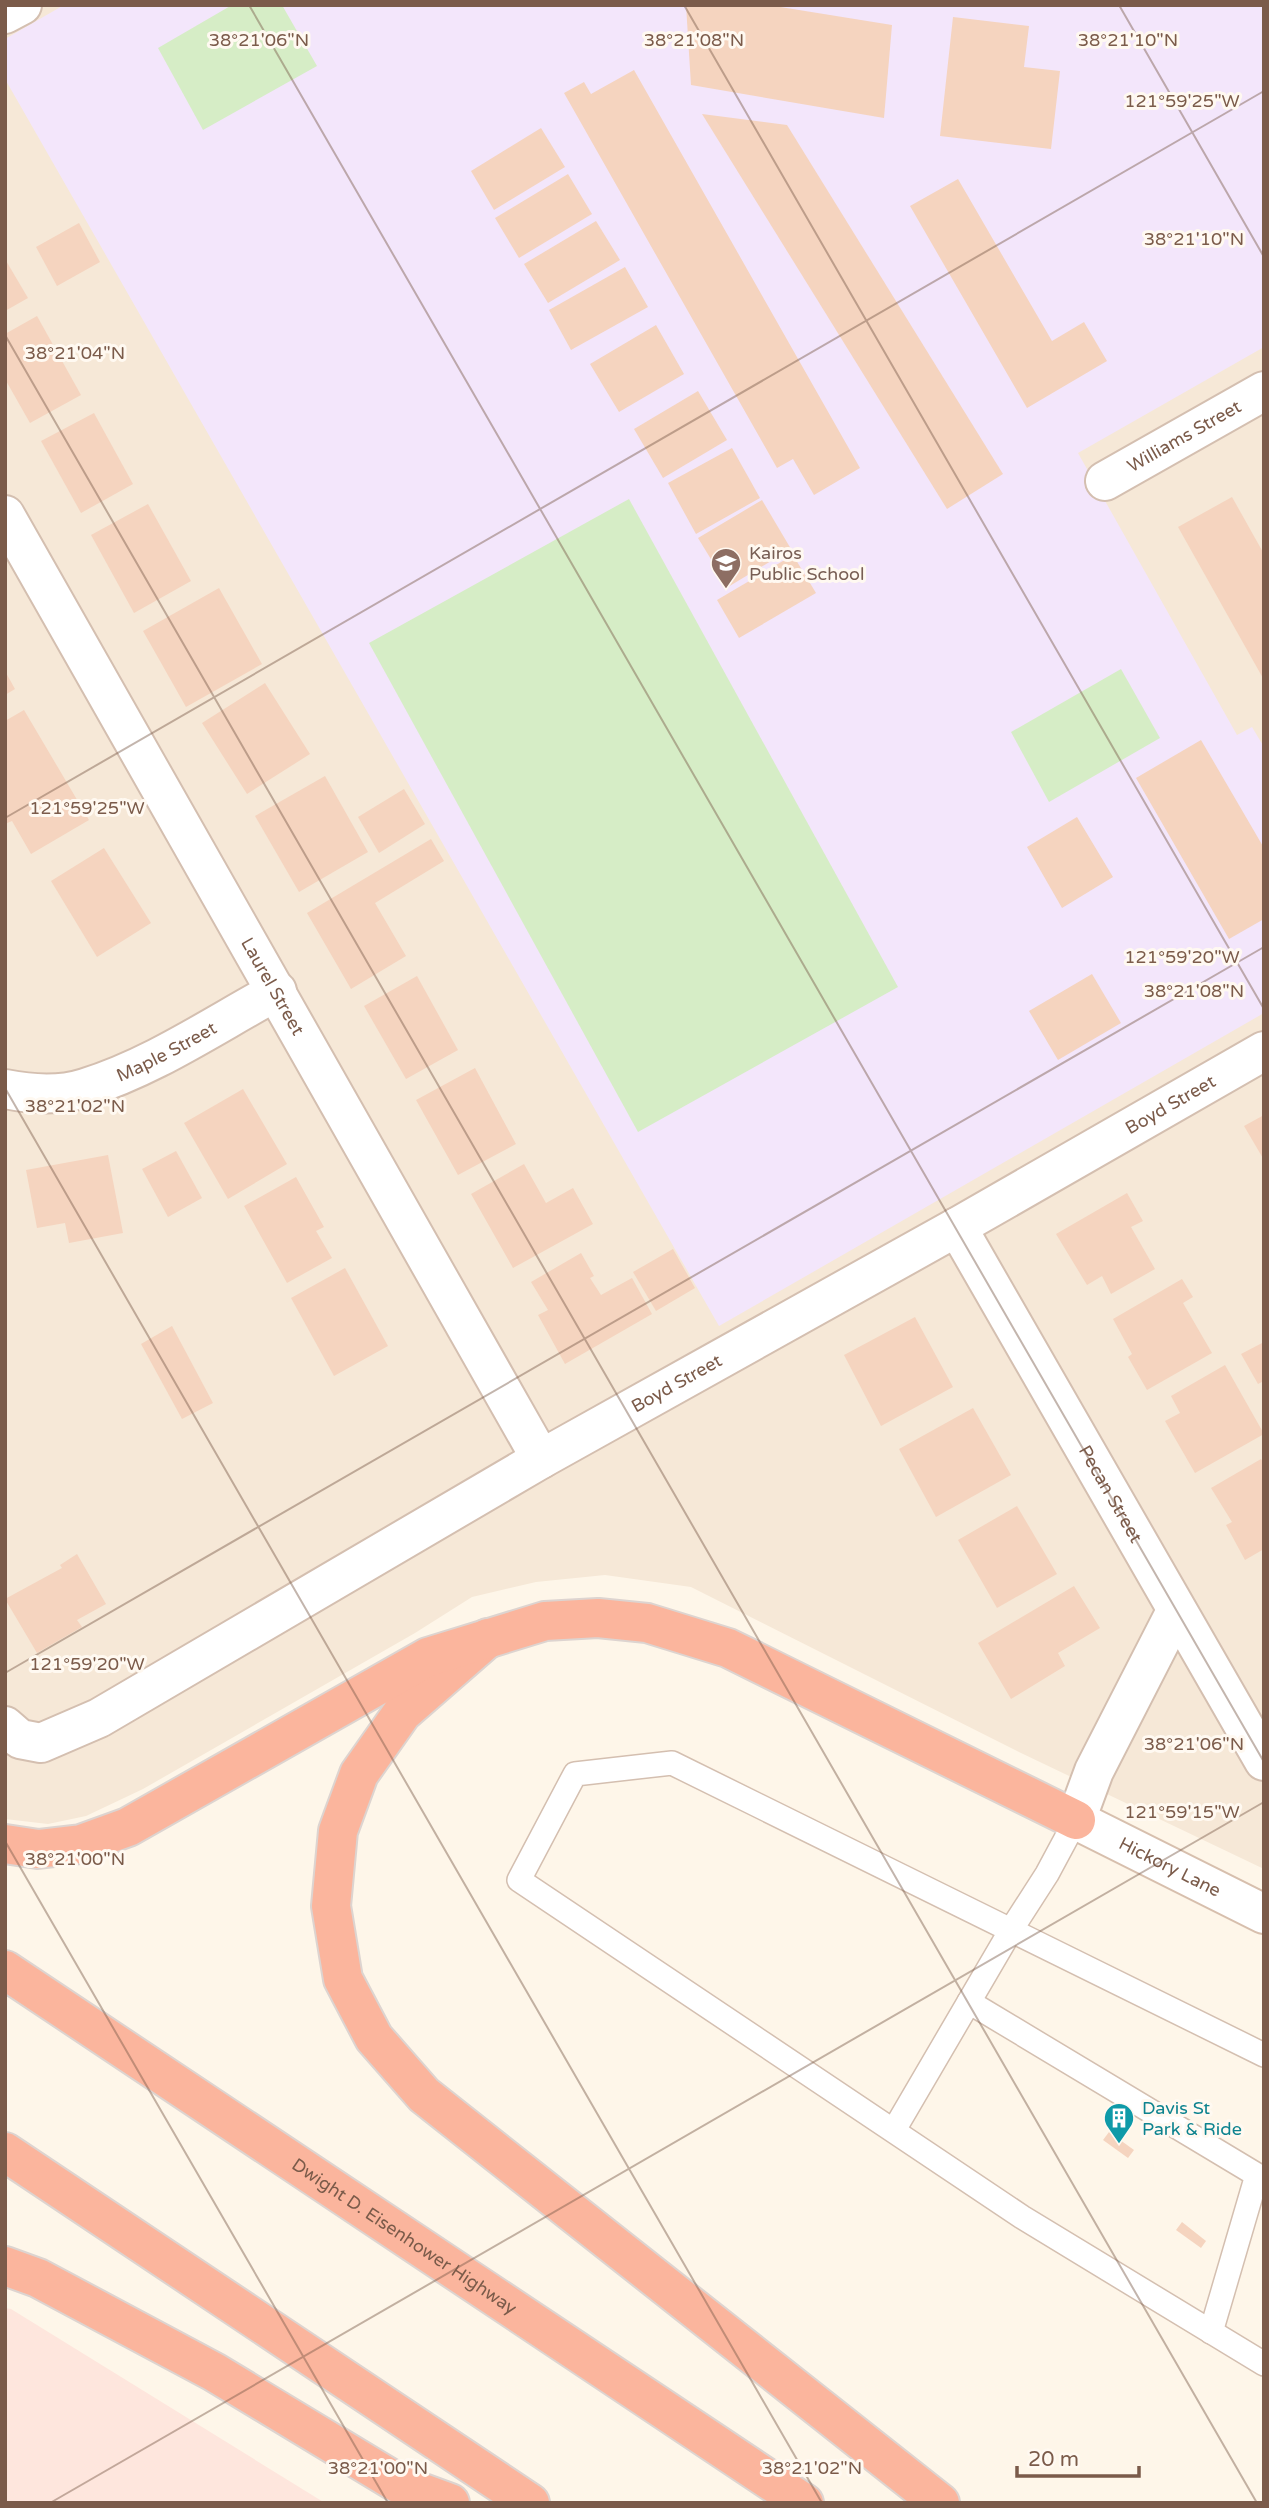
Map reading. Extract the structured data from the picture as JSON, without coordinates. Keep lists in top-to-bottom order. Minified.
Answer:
{"streets":{"highway":["Dwight D. Eisenhower Highway"],"street":["Williams Street","Laurel Street","Maple Street","Boyd Street","Pecan Street","Hickory Lane"]},"crossings":[["Laurel Street","Maple Street"],["Laurel Street","Boyd Street"],["Boyd Street","Pecan Street"]],"places":{"school or university":["Kairos Public School"],"building":["Davis St Park & Ride"]},"scale_bar":"20 m","coordinates":["38°21'06\"N","38°21'08\"N","38°21'10\"N","121°59'25\"W","38°21'04\"N","121°59'20\"W","38°21'02\"N","121°59'15\"W","38°21'00\"N"]}
